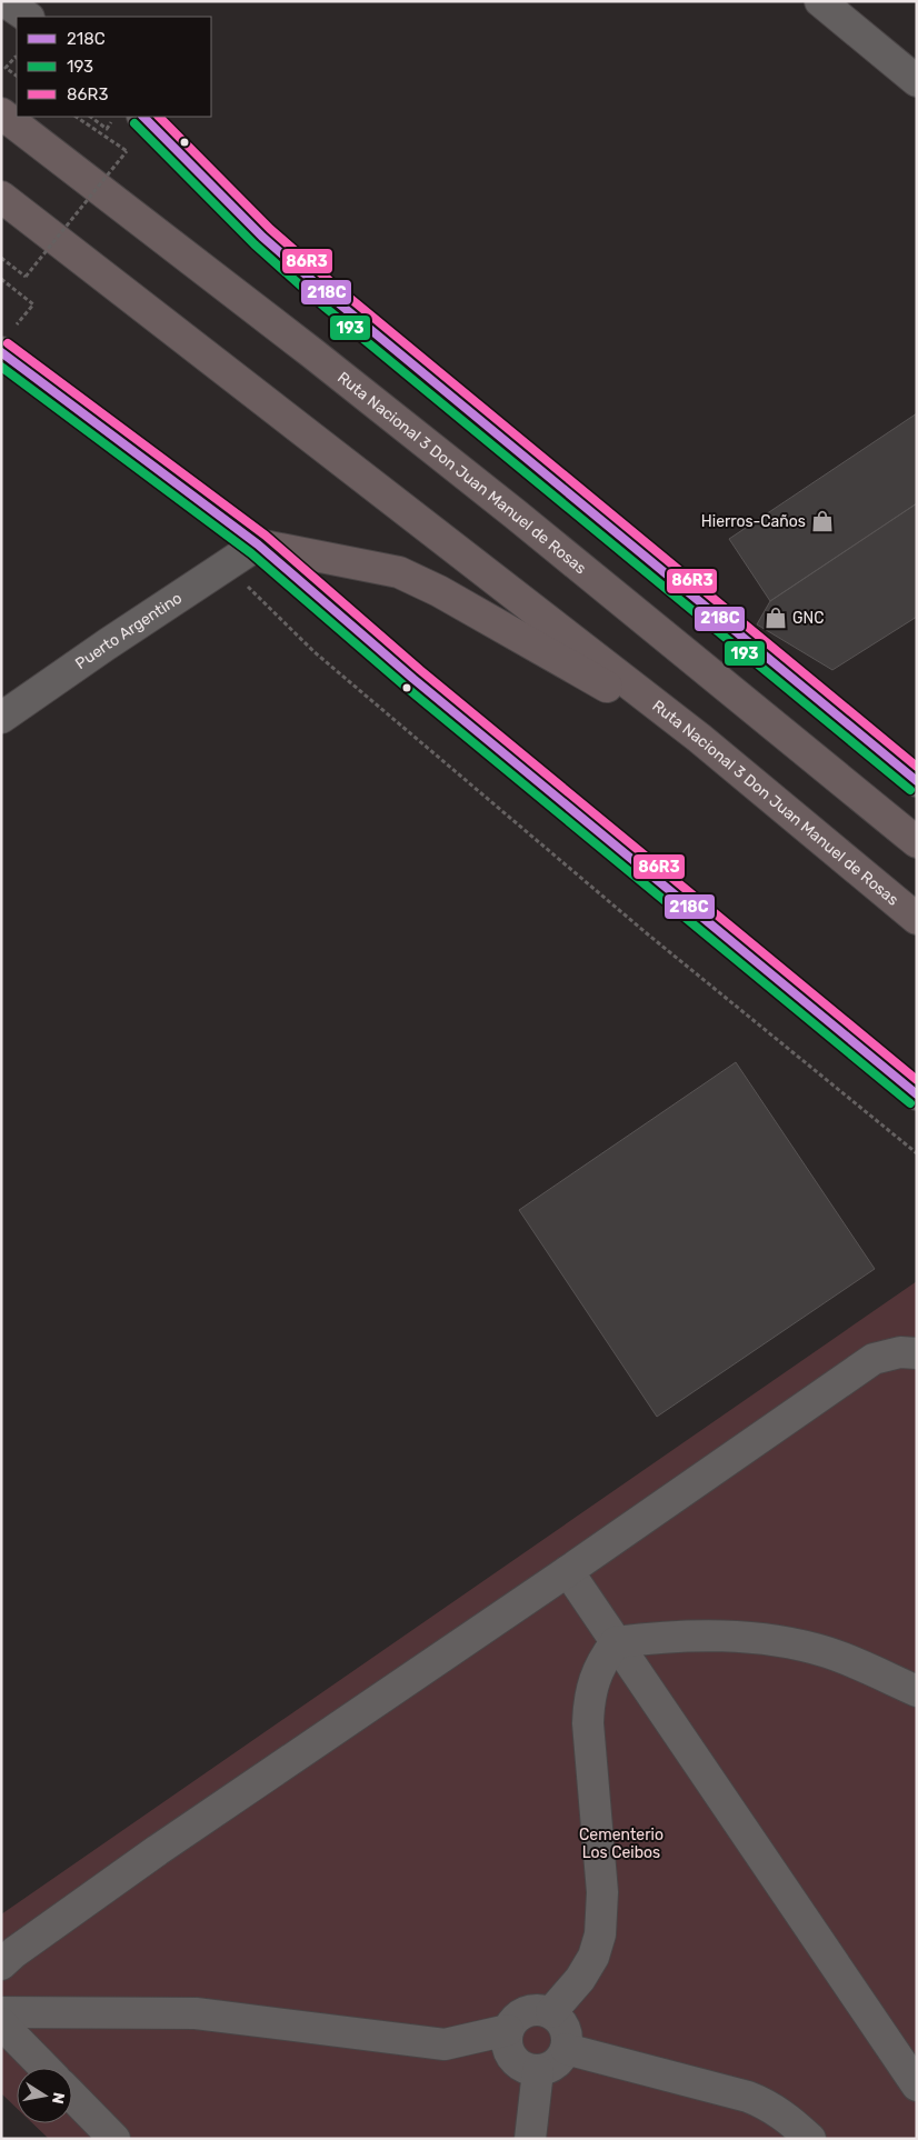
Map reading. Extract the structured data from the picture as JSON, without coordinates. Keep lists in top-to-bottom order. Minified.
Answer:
{"streets":{"highway":["Ruta Nacional 3 Don Juan Manuel de Rosas"],"street":["Puerto Argentino"]},"parks":["Cementerio Los Ceibos"],"places":{"shop":["Hierros-Caños","GNC"]},"lines":["transit line 218C","transit line 86R3","transit line 193"],"legend":["218C","193","86R3"],"north":"right"}
